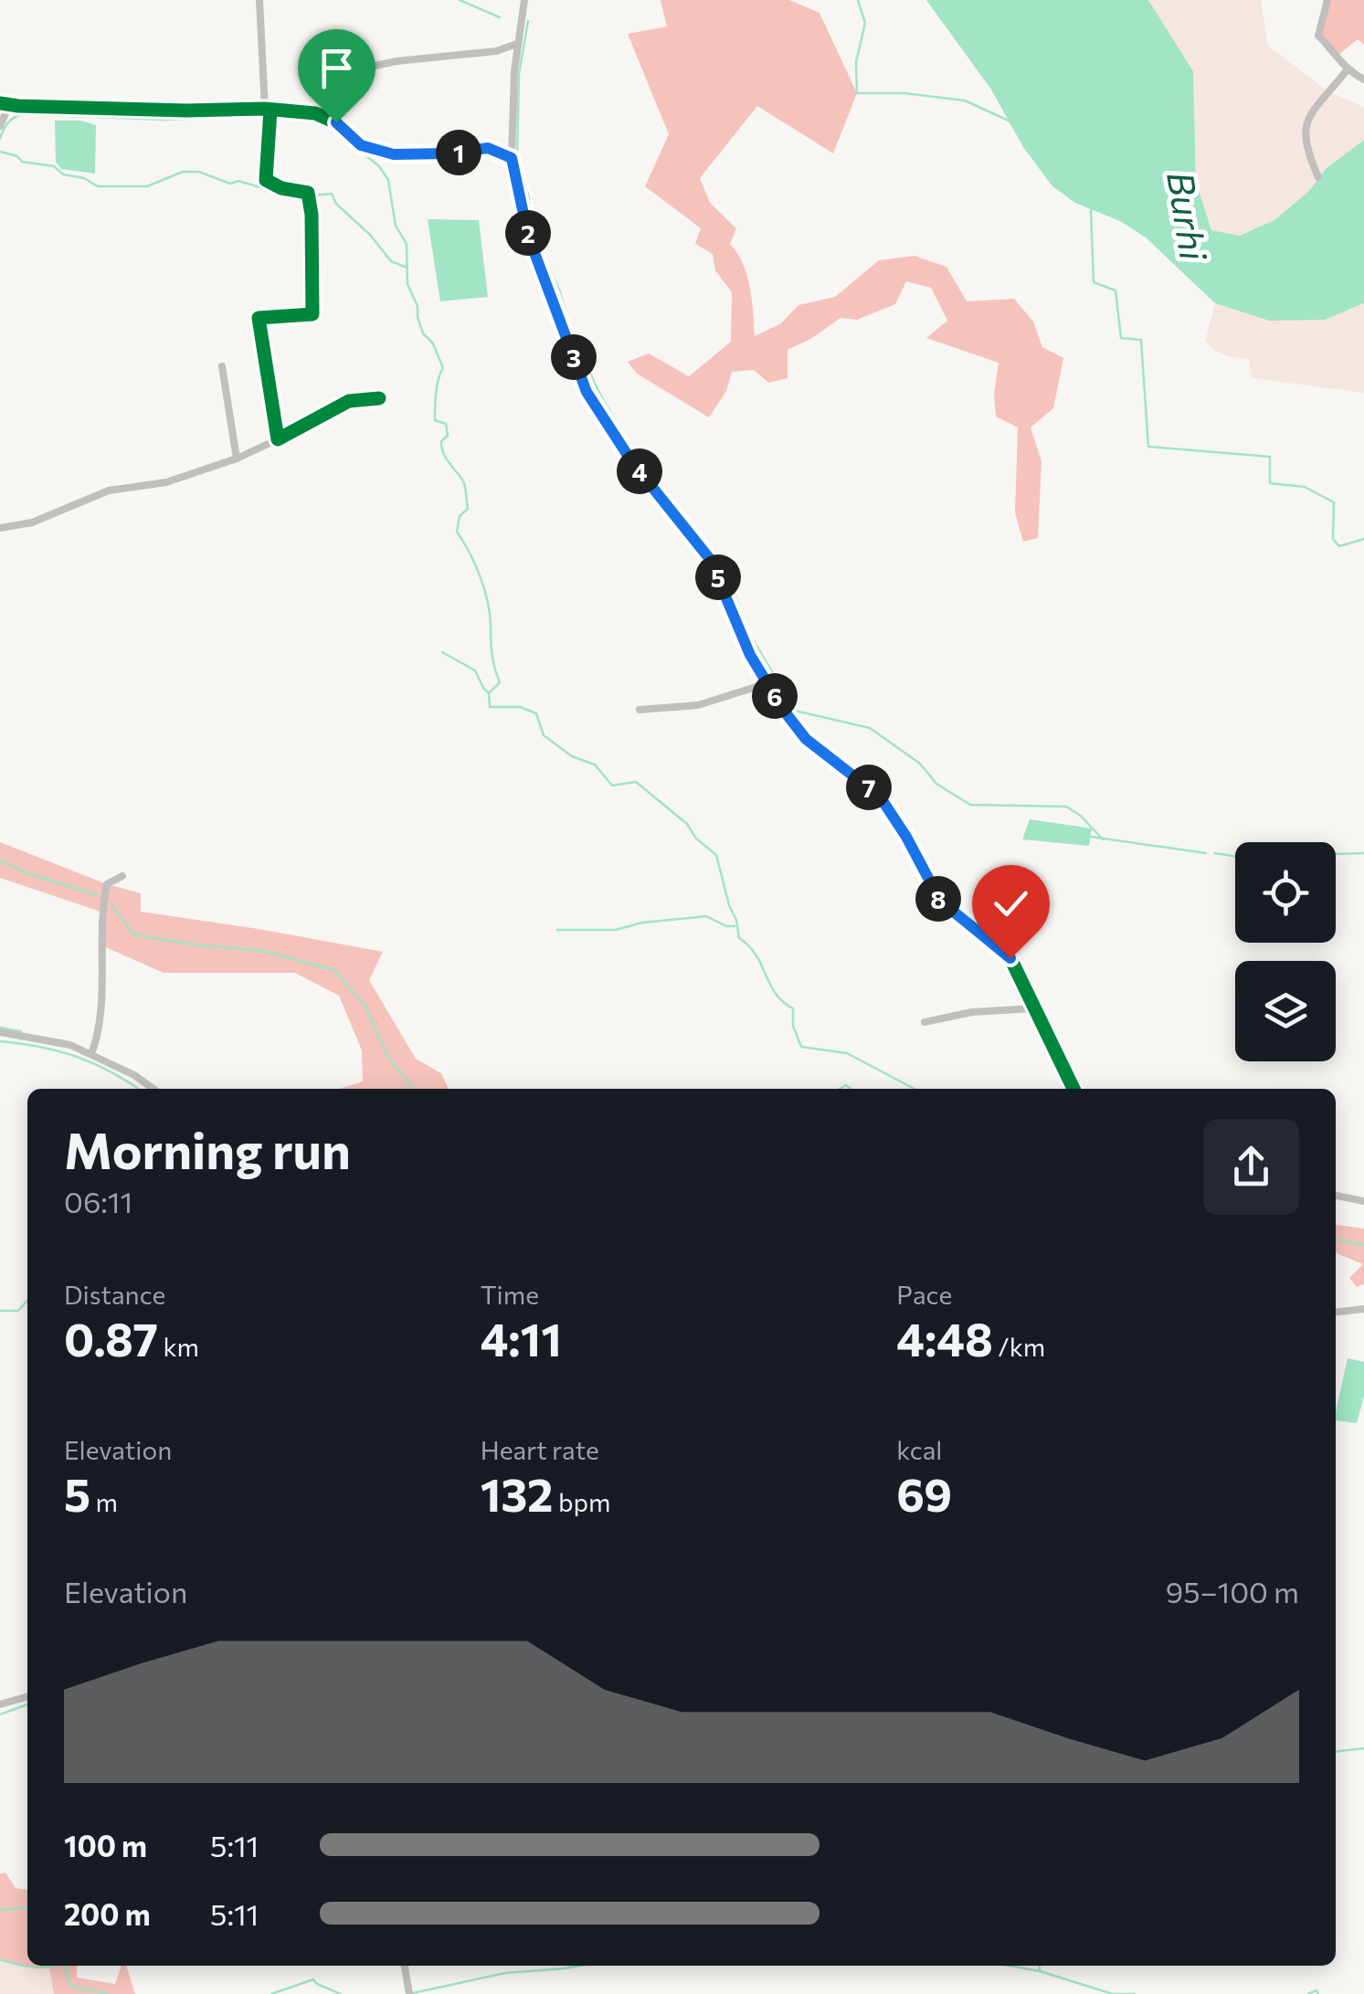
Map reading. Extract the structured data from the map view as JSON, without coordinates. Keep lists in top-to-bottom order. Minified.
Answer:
{"water":["Burhi"],"page":{"pins":["1","2","3","4","5","6","7","8"],"heading":["Morning run","06:11"],"stats":[["Distance","0.87 km"],["Time","4:11"],["Pace","4:48 /km"],["Elevation","5 m"],["Heart rate","132 bpm"],["kcal","69"]],"chart":["Elevation","95–100 m"],"list":[{"name":"100 m","note":"5:11"},{"name":"200 m","note":"5:11"}]}}
